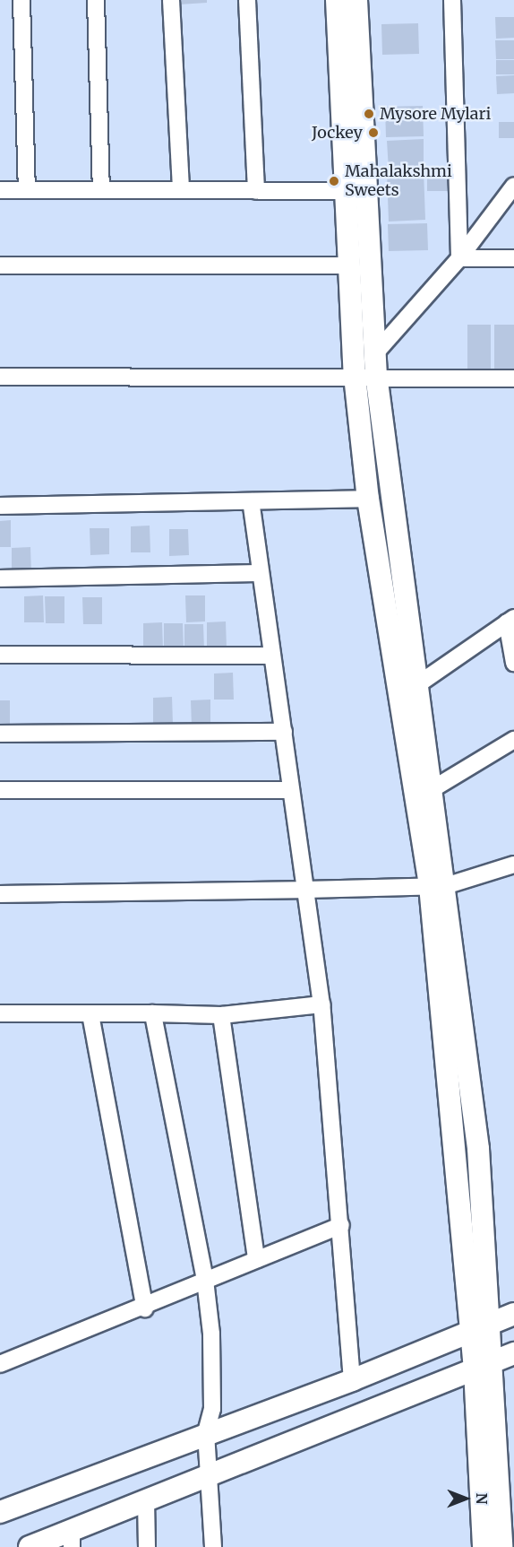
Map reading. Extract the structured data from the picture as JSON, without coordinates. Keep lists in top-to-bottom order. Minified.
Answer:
{"places":["Mysore Mylari","Jockey","Mahalakshmi Sweets"],"north":"right"}
